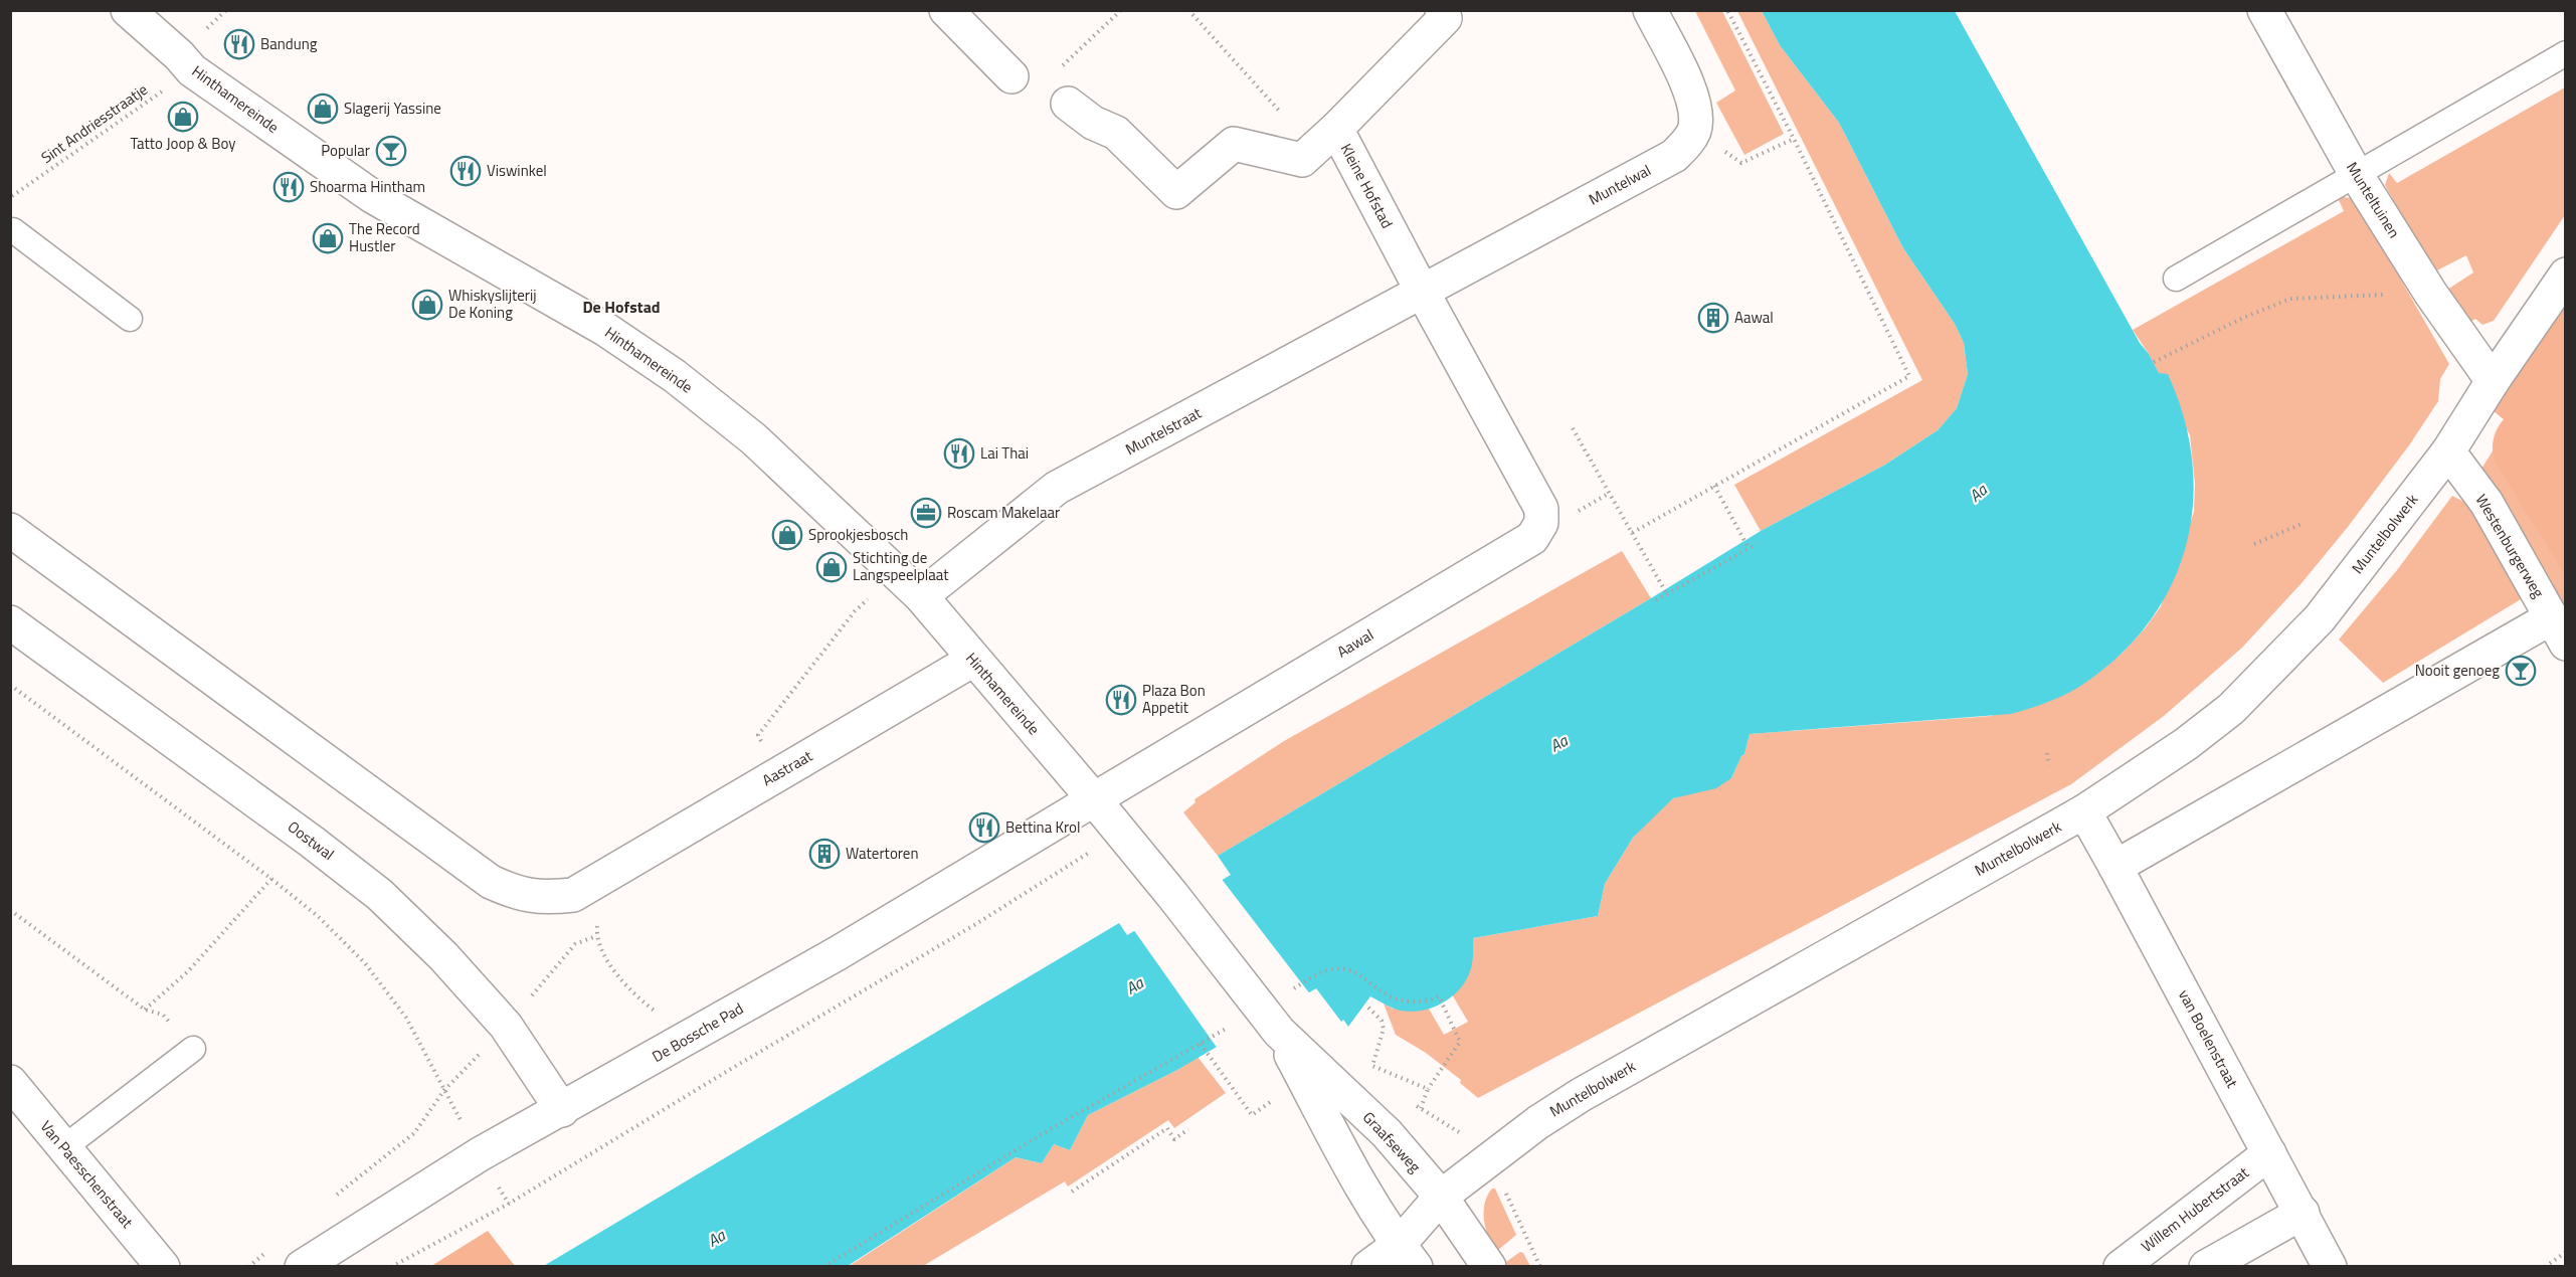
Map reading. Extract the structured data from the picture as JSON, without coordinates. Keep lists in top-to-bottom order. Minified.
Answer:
{"streets":{"street":["Hinthamereinde","Muntelwal","Kleine Hofstad","Munteltuinen","Muntelstraat","Muntelbolwerk","Westenburgerweg","Aawal","Aastraat","Oostwal","De Bossche Pad","van Boelenstraat","Graafseweg","Van Paesschenstraat","Willem Hubertstraat"],"path":["Sint Andriesstraatje"]},"crossings":[["Hinthamereinde","Sint Andriesstraatje"],["Hinthamereinde","Muntelstraat"],["Hinthamereinde","Aawal"],["Hinthamereinde","Aastraat"],["Hinthamereinde","De Bossche Pad"],["Hinthamereinde","Graafseweg"],["Muntelwal","Kleine Hofstad"],["Muntelwal","Muntelstraat"],["Muntelwal","Aawal"],["Kleine Hofstad","Muntelstraat"],["Kleine Hofstad","Aawal"],["Munteltuinen","Muntelbolwerk"],["Muntelstraat","Aawal"],["Muntelbolwerk","Westenburgerweg"],["Muntelbolwerk","van Boelenstraat"],["Muntelbolwerk","Graafseweg"],["Aawal","De Bossche Pad"],["Aawal","Graafseweg"],["Oostwal","De Bossche Pad"],["De Bossche Pad","Graafseweg"],["van Boelenstraat","Willem Hubertstraat"]],"districts":["De Hofstad"],"water":["Aa"],"places":{"restaurant":["Bandung","Viswinkel","Shoarma Hintham","Lai Thai","Plaza Bon Appetit","Bettina Krol"],"shop":["Slagerij Yassine","Tatto Joop & Boy","The Record Hustler","Whiskyslijterij De Koning","Sprookjesbosch","Stichting de Langspeelplaat"],"bar":["Popular","Nooit genoeg"],"building":["Aawal","Watertoren"],"office":["Roscam Makelaar"]}}
